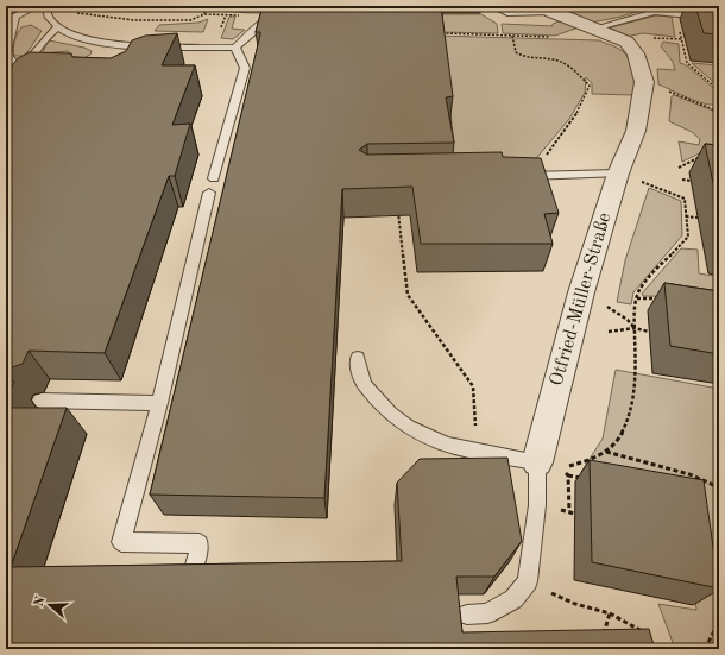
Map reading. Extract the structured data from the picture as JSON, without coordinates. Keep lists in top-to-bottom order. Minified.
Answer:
{"streets":{"street":["Otfried-Müller-Straße"]},"north":"left"}
